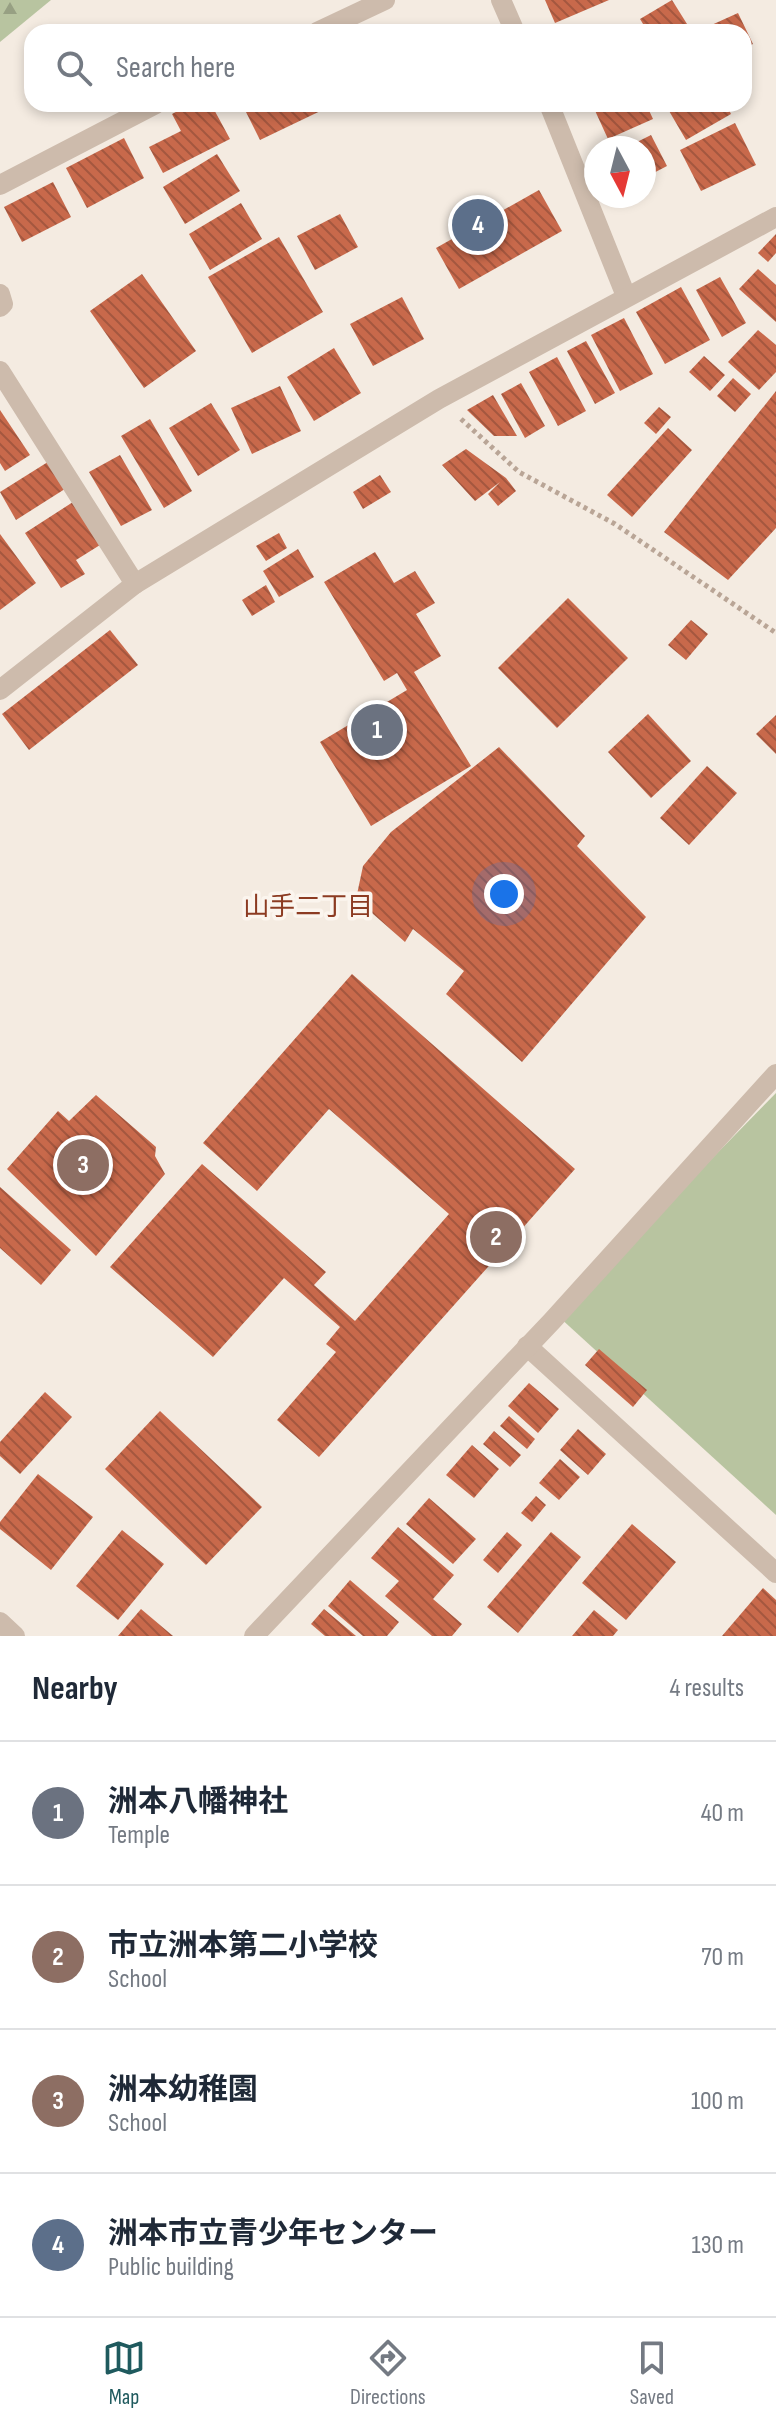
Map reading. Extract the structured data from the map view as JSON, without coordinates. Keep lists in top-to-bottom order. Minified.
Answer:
{"districts":["山手二丁目"],"north":"bottom","page":{"search":"Search here","pins":["4","1","3","2"],"heading":["Nearby","4 results"],"list":[{"mark":"1","name":"洲本八幡神社","note":"Temple","value":"40 m"},{"mark":"2","name":"市立洲本第二小学校","note":"School","value":"70 m"},{"mark":"3","name":"洲本幼稚園","note":"School","value":"100 m"},{"mark":"4","name":"洲本市立青少年センター","note":"Public building","value":"130 m"}],"nav":["Map","Directions","Saved"]}}
